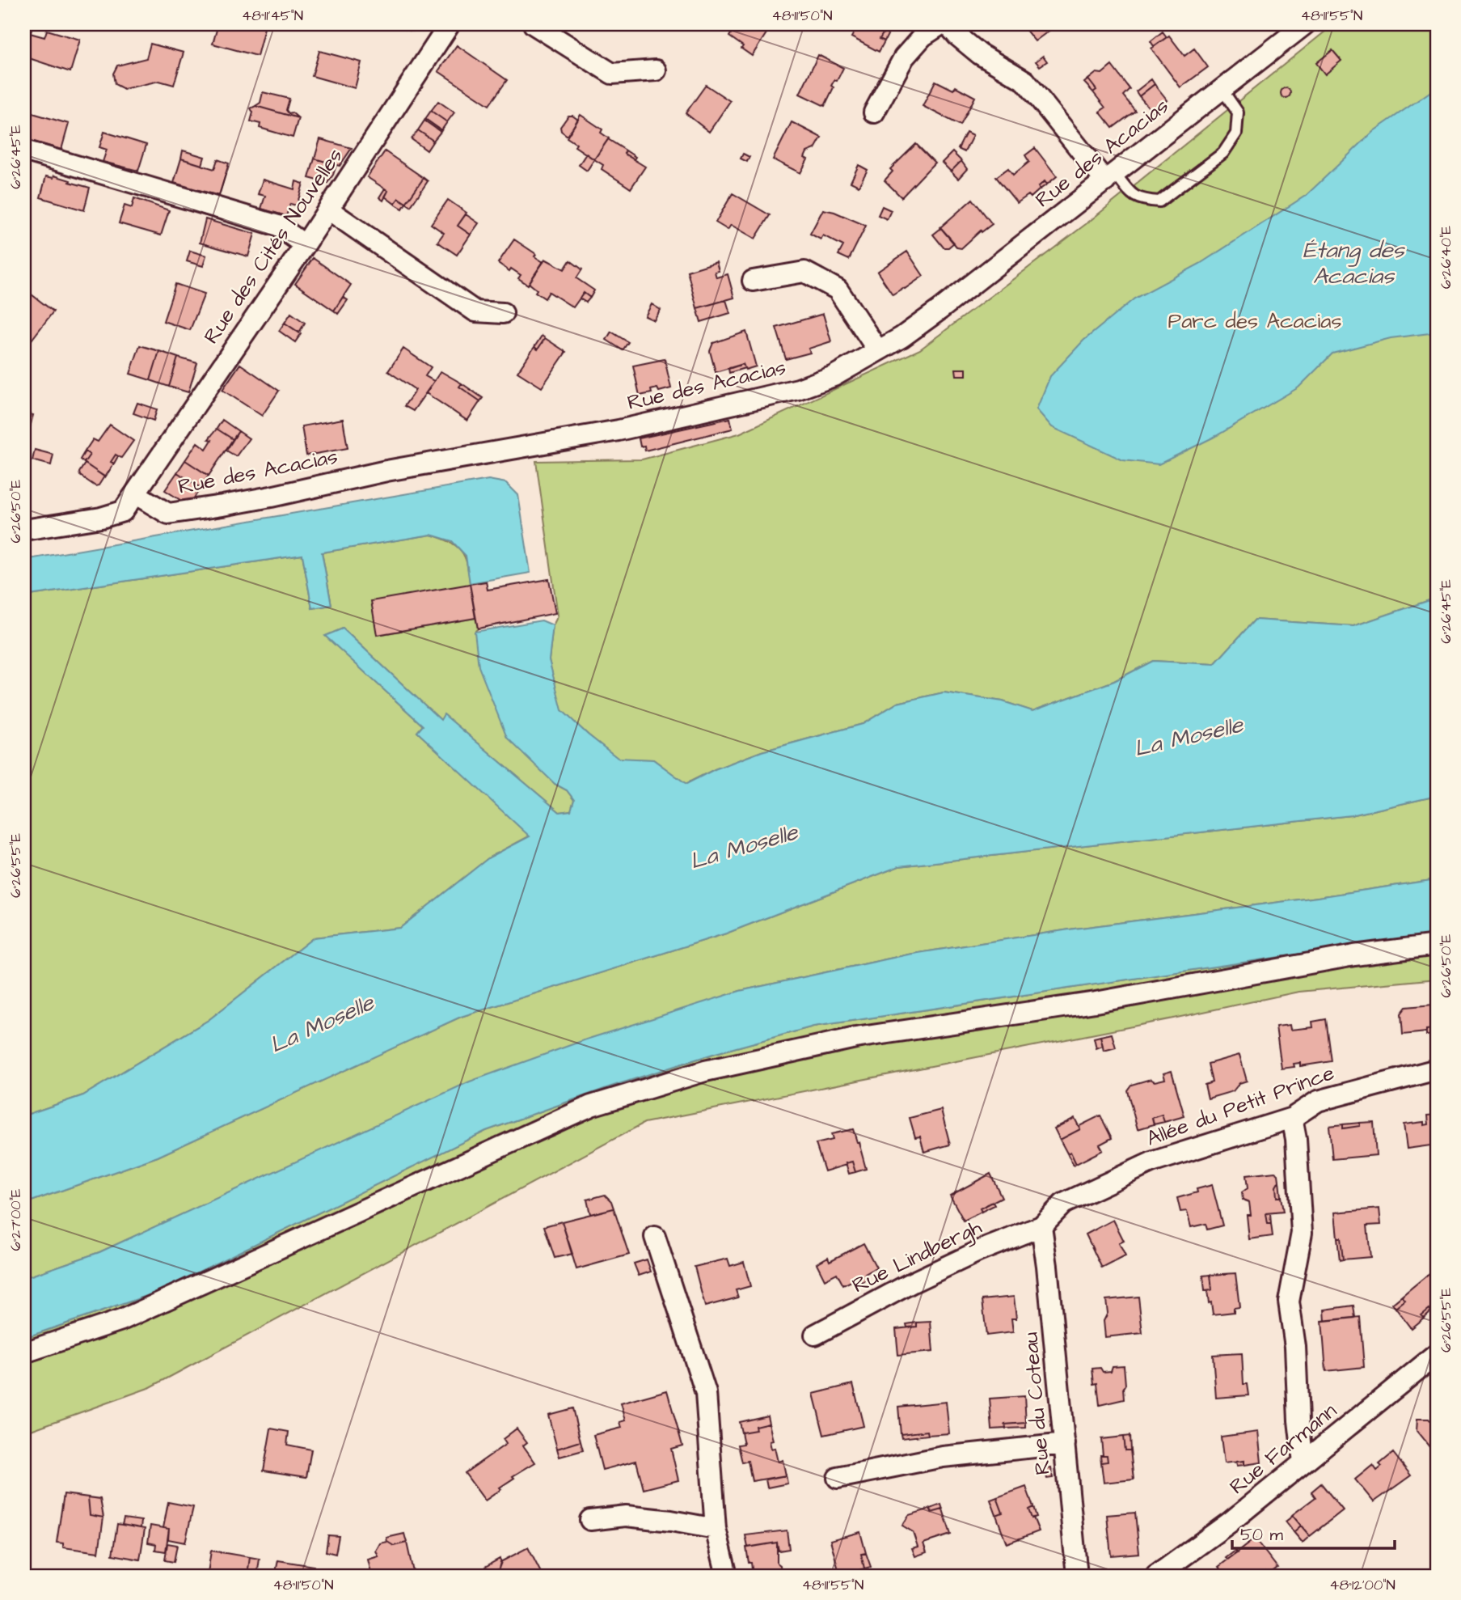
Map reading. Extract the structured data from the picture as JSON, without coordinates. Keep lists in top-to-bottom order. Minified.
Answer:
{"streets":{"street":["Rue des Acacias","Rue des Cités Nouvelles","Allée du Petit Prince","Rue Lindbergh","Rue du Coteau","Rue Farmann"]},"crossings":[["Rue des Acacias","Rue des Cités Nouvelles"],["Allée du Petit Prince","Rue Lindbergh"],["Allée du Petit Prince","Rue du Coteau"],["Rue Lindbergh","Rue du Coteau"]],"water":["Étang des Acacias","La Moselle"],"parks":["Parc des Acacias"],"scale_bar":"50 m","coordinates":["48°11'45\"N","48°11'50\"N","48°11'55\"N","6°26'45\"E","6°26'40\"E","6°26'50\"E","6°26'55\"E","6°27'00\"E","48°12'00\"N"]}
